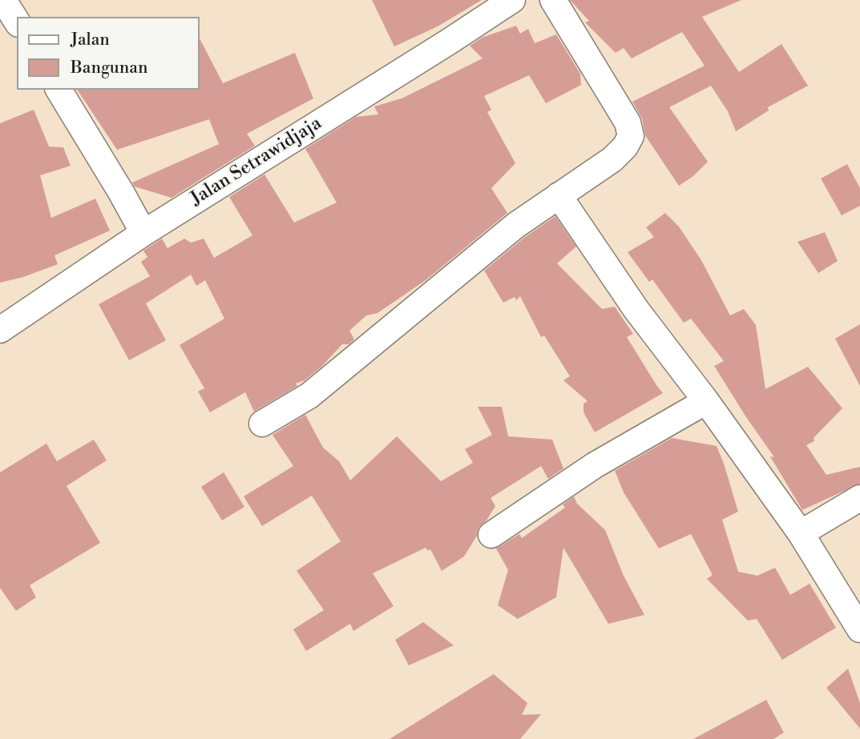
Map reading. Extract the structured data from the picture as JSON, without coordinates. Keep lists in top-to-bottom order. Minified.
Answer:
{"streets":{"street":["Jalan Setrawidjaja"]},"legend":["Jalan","Bangunan"]}
